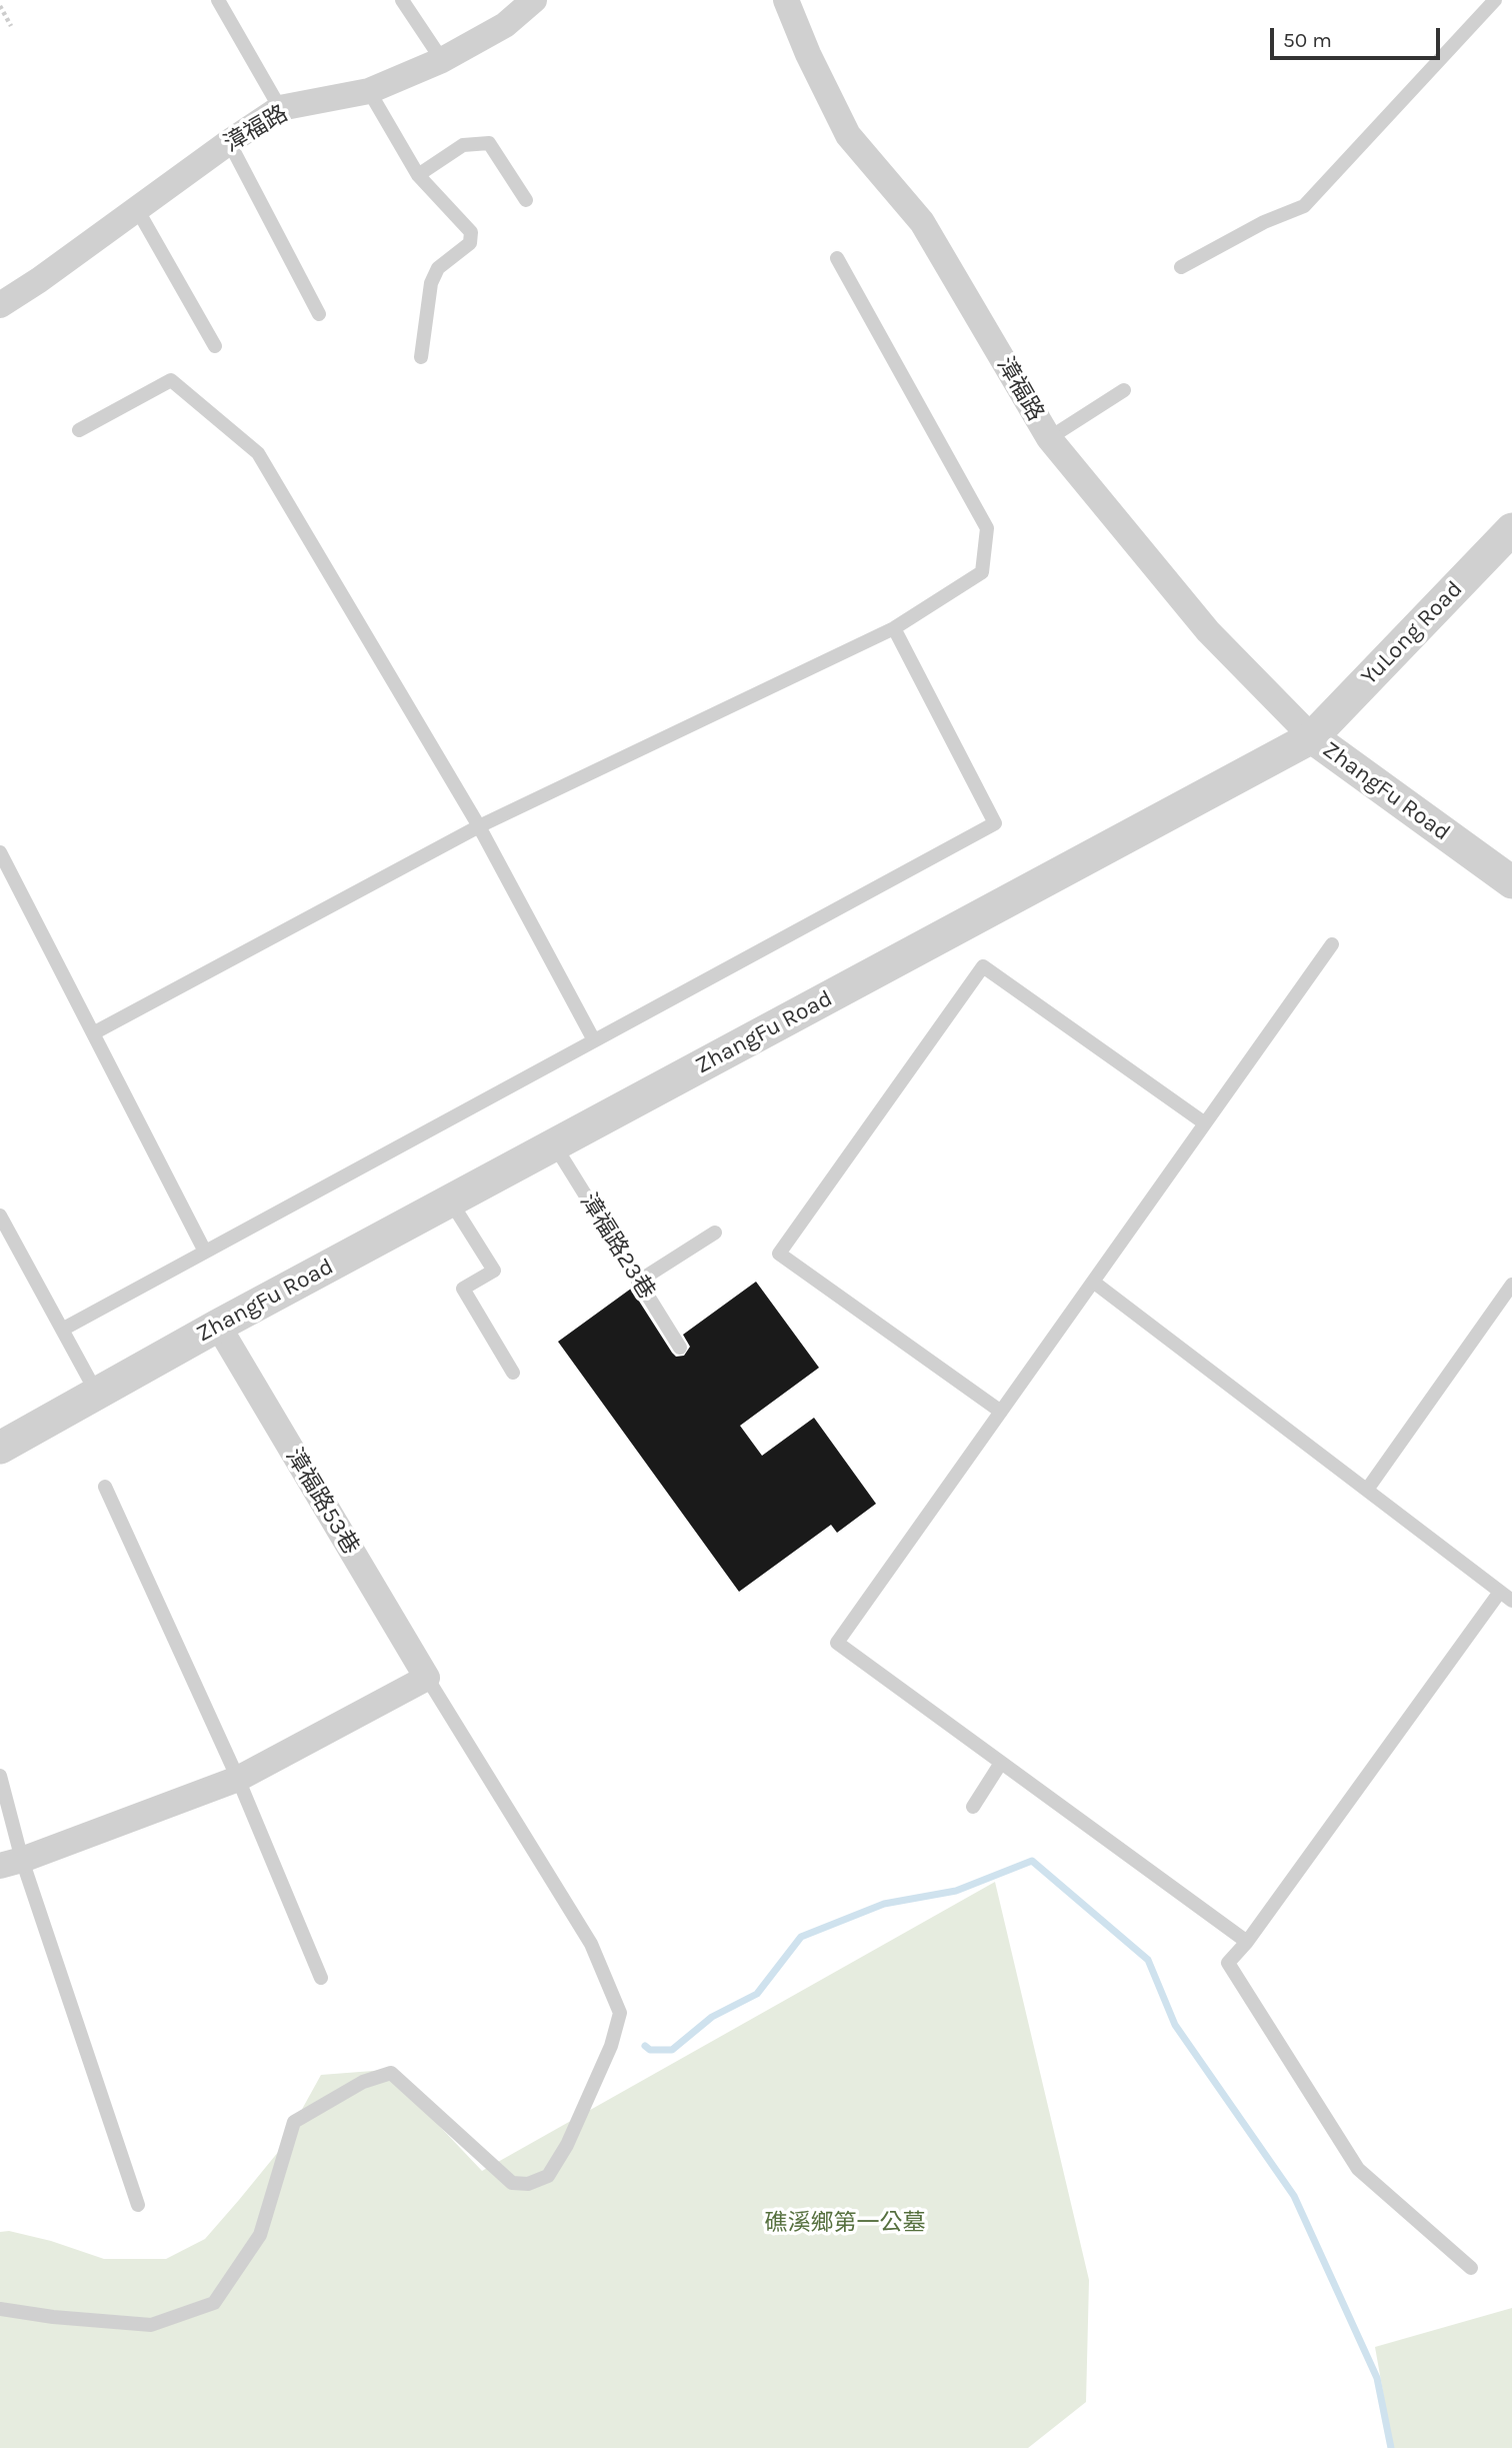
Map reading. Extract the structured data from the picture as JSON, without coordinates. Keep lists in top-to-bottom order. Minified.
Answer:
{"streets":{"street":["漳福路","YuLong Road","ZhangFu Road","漳福路53巷"],"lane":["漳福路23巷"]},"crossings":[["漳福路","YuLong Road"],["漳福路","ZhangFu Road"],["YuLong Road","ZhangFu Road"],["ZhangFu Road","漳福路23巷"],["ZhangFu Road","漳福路53巷"]],"parks":["礁溪鄉第一公墓"],"scale_bar":"50 m"}
